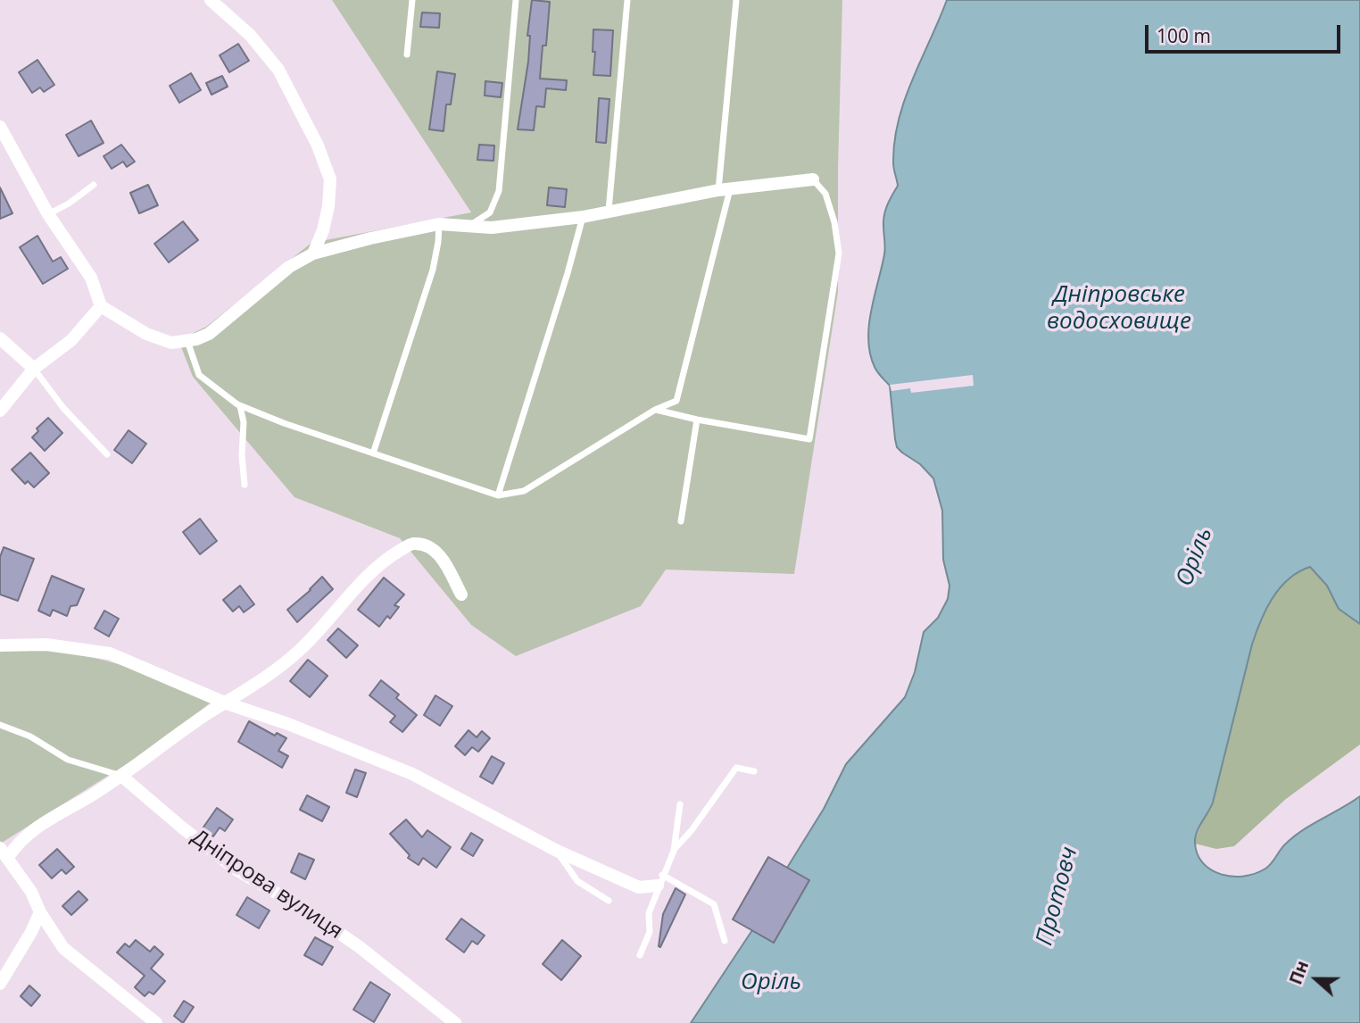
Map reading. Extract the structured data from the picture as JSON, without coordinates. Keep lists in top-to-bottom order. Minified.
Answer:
{"streets":{"street":["Дніпрова вулиця"]},"water":["Дніпровське водосховище","Оріль","Протовч","Орiль"],"scale_bar":"100 m","north":"left"}
